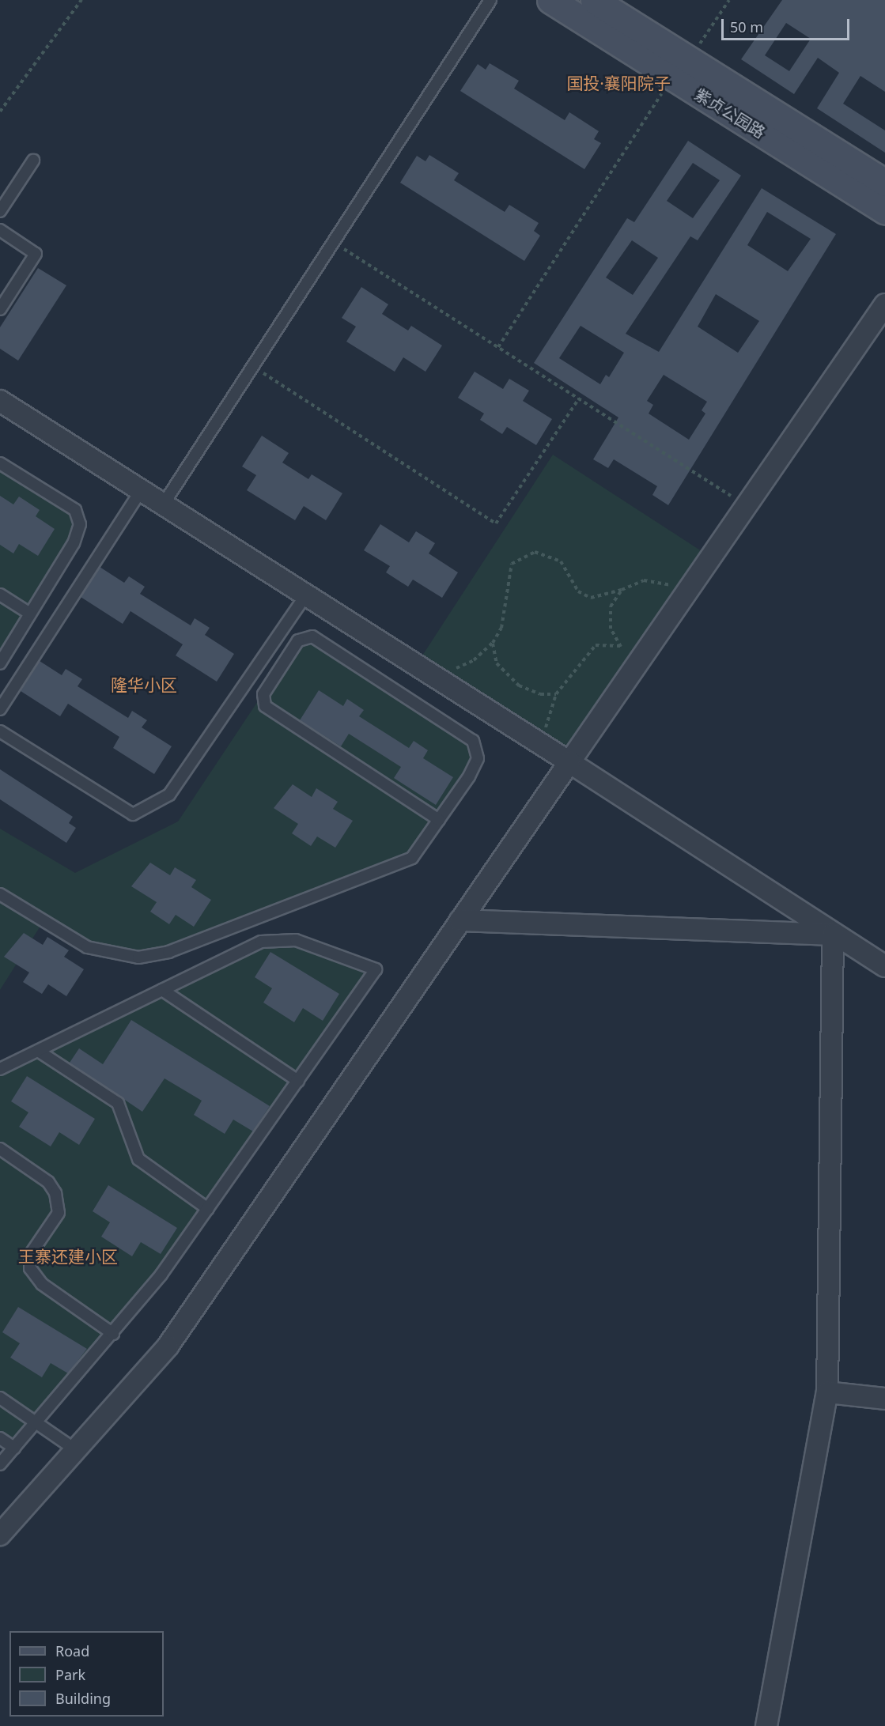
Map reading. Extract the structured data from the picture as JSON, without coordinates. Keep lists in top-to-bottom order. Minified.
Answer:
{"streets":{"street":["紫贞公园路"]},"districts":["国投·襄阳院子","隆华小区","王寨还建小区"],"legend":["Road","Park","Building"],"scale_bar":"50 m"}
